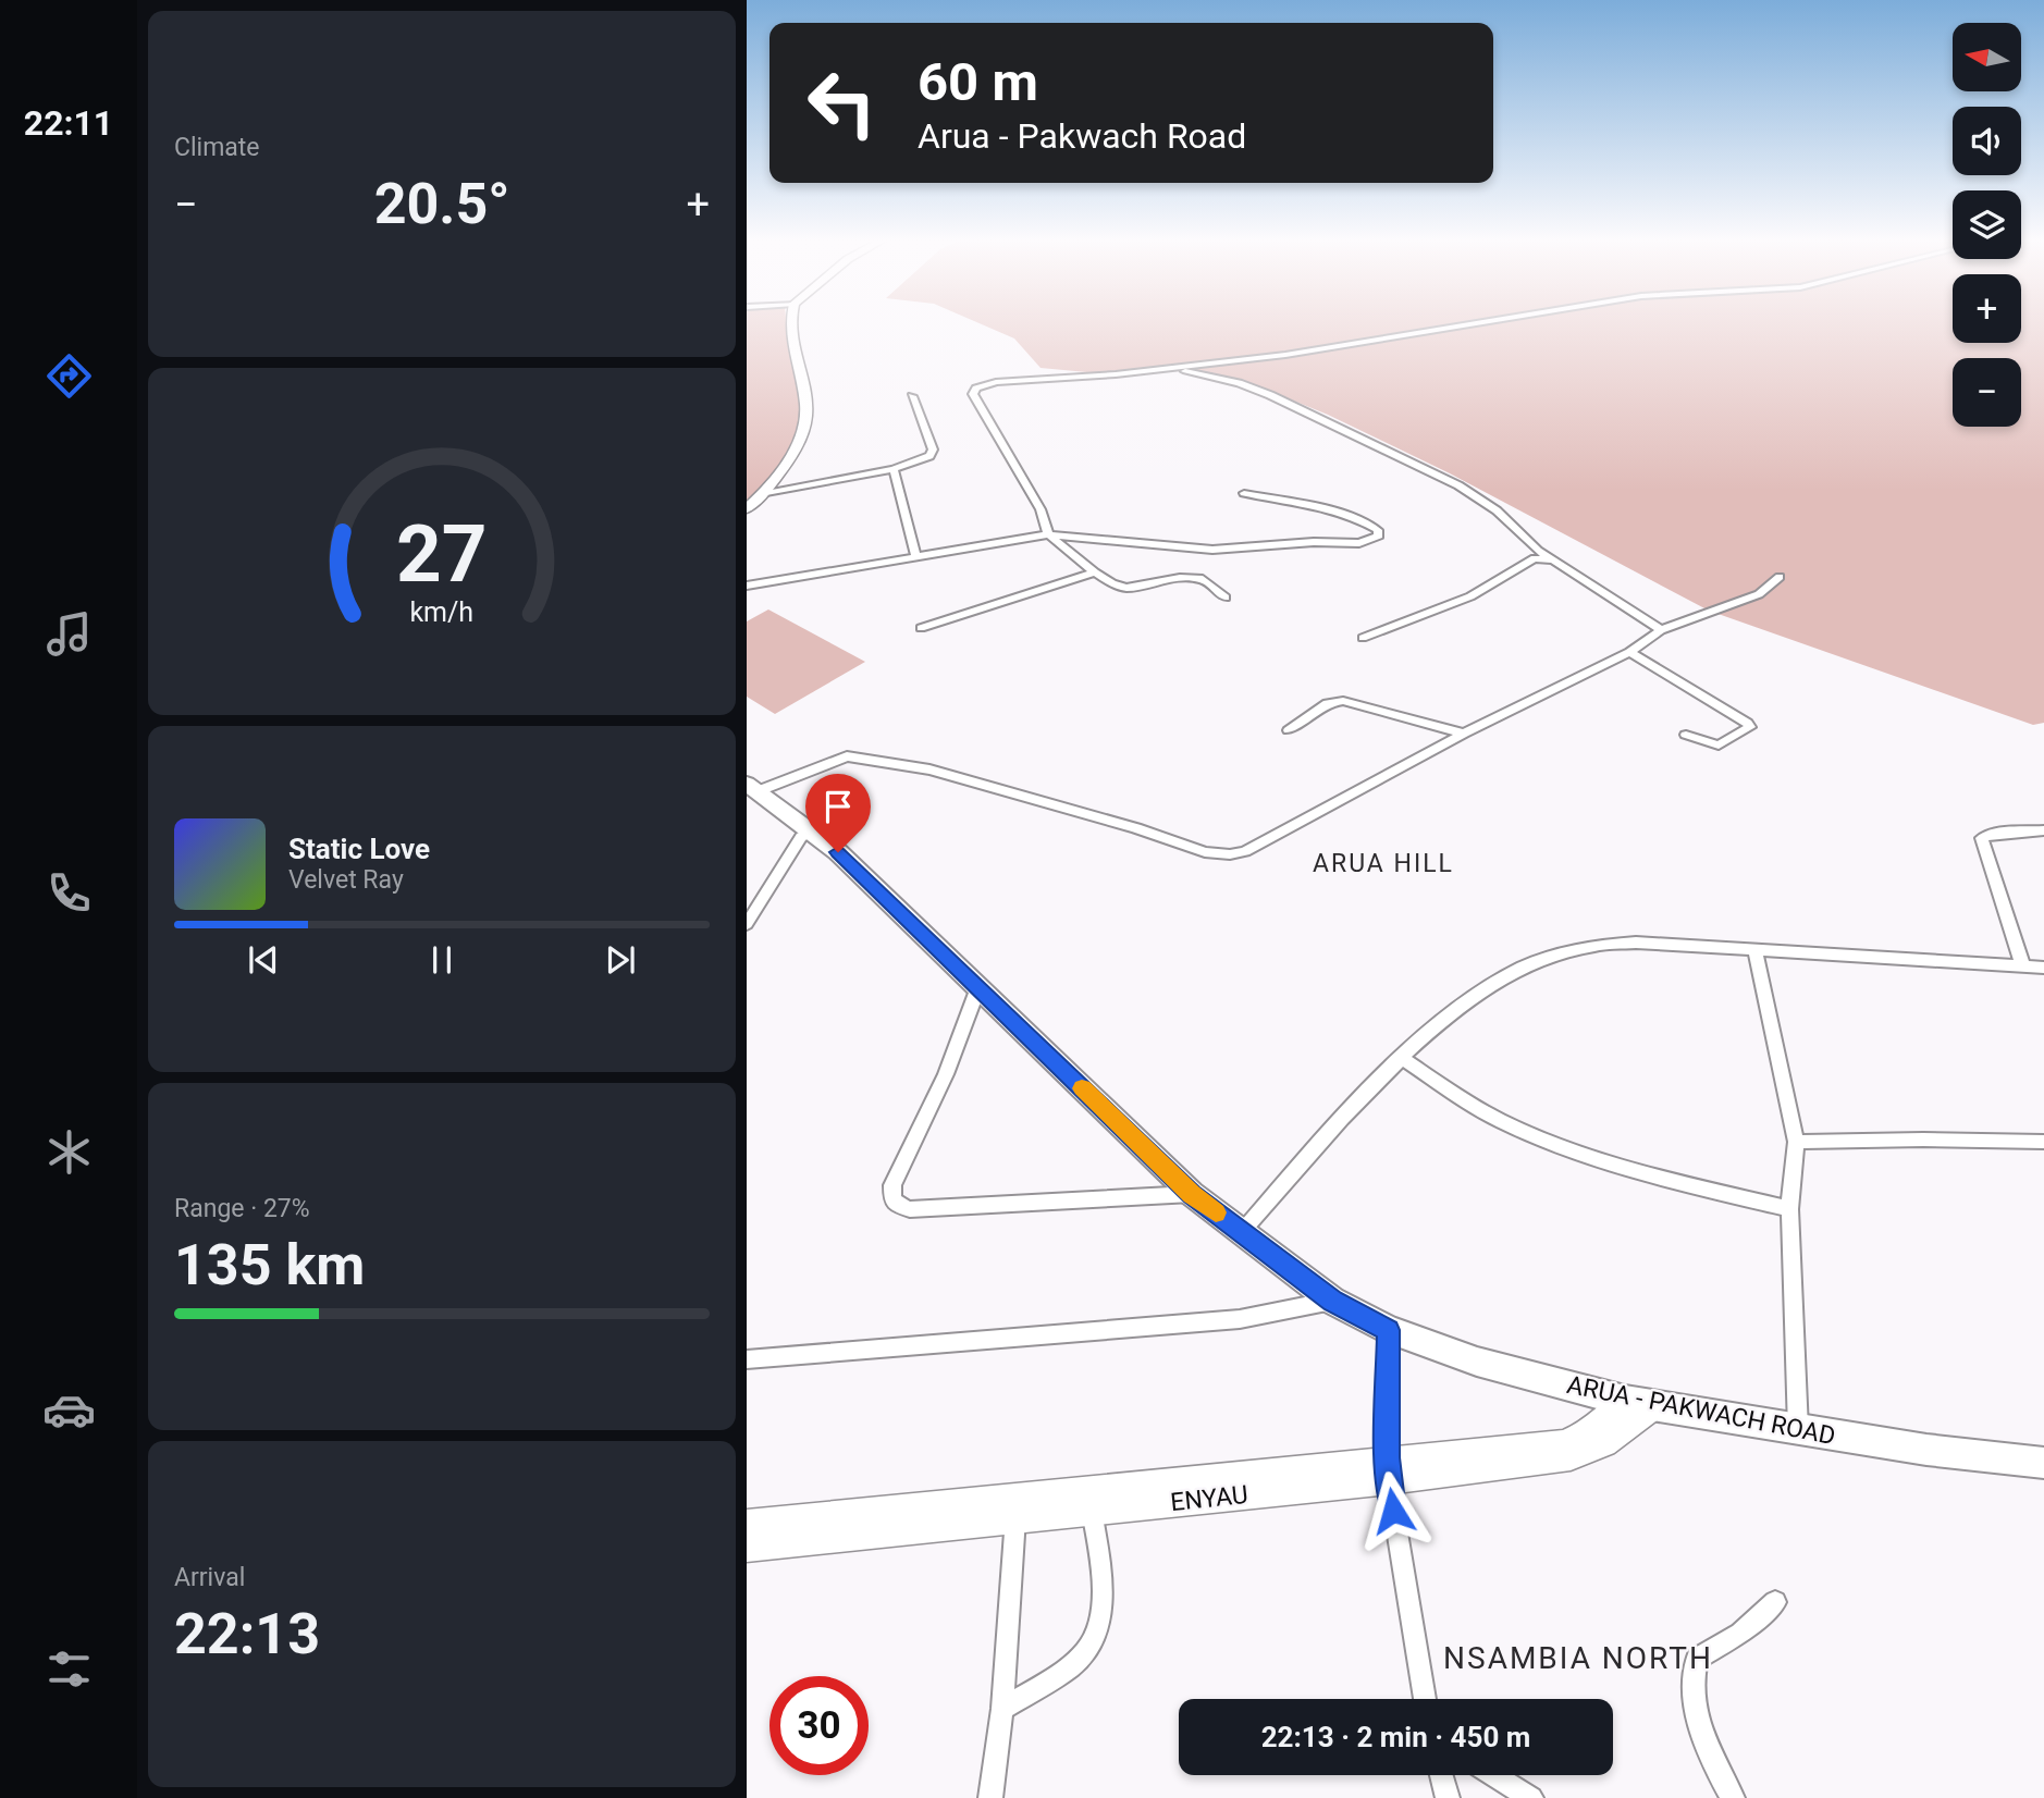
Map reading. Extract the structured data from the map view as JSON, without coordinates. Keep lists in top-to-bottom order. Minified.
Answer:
{"streets":{"main road":["ARUA - PAKWACH ROAD"],"street":["ENYAU"]},"crossings":[["ARUA - PAKWACH ROAD","ENYAU"]],"districts":["ARUA HILL","NSAMBIA NORTH"],"north":"left","page":{"tabs":"22:11","tile":["Climate",["Range · 27%","135 km"],["Arrival","22:13"]],"map_buttons":["+","−"],"turn":["60 m","Arua - Pakwach Road"],"heat":["−","20.5°","+"],"song":["Static Love","Velvet Ray"],"limit":"30","trip":"22:13 · 2 min · 450 m","gauge":["27","km/h"]}}
